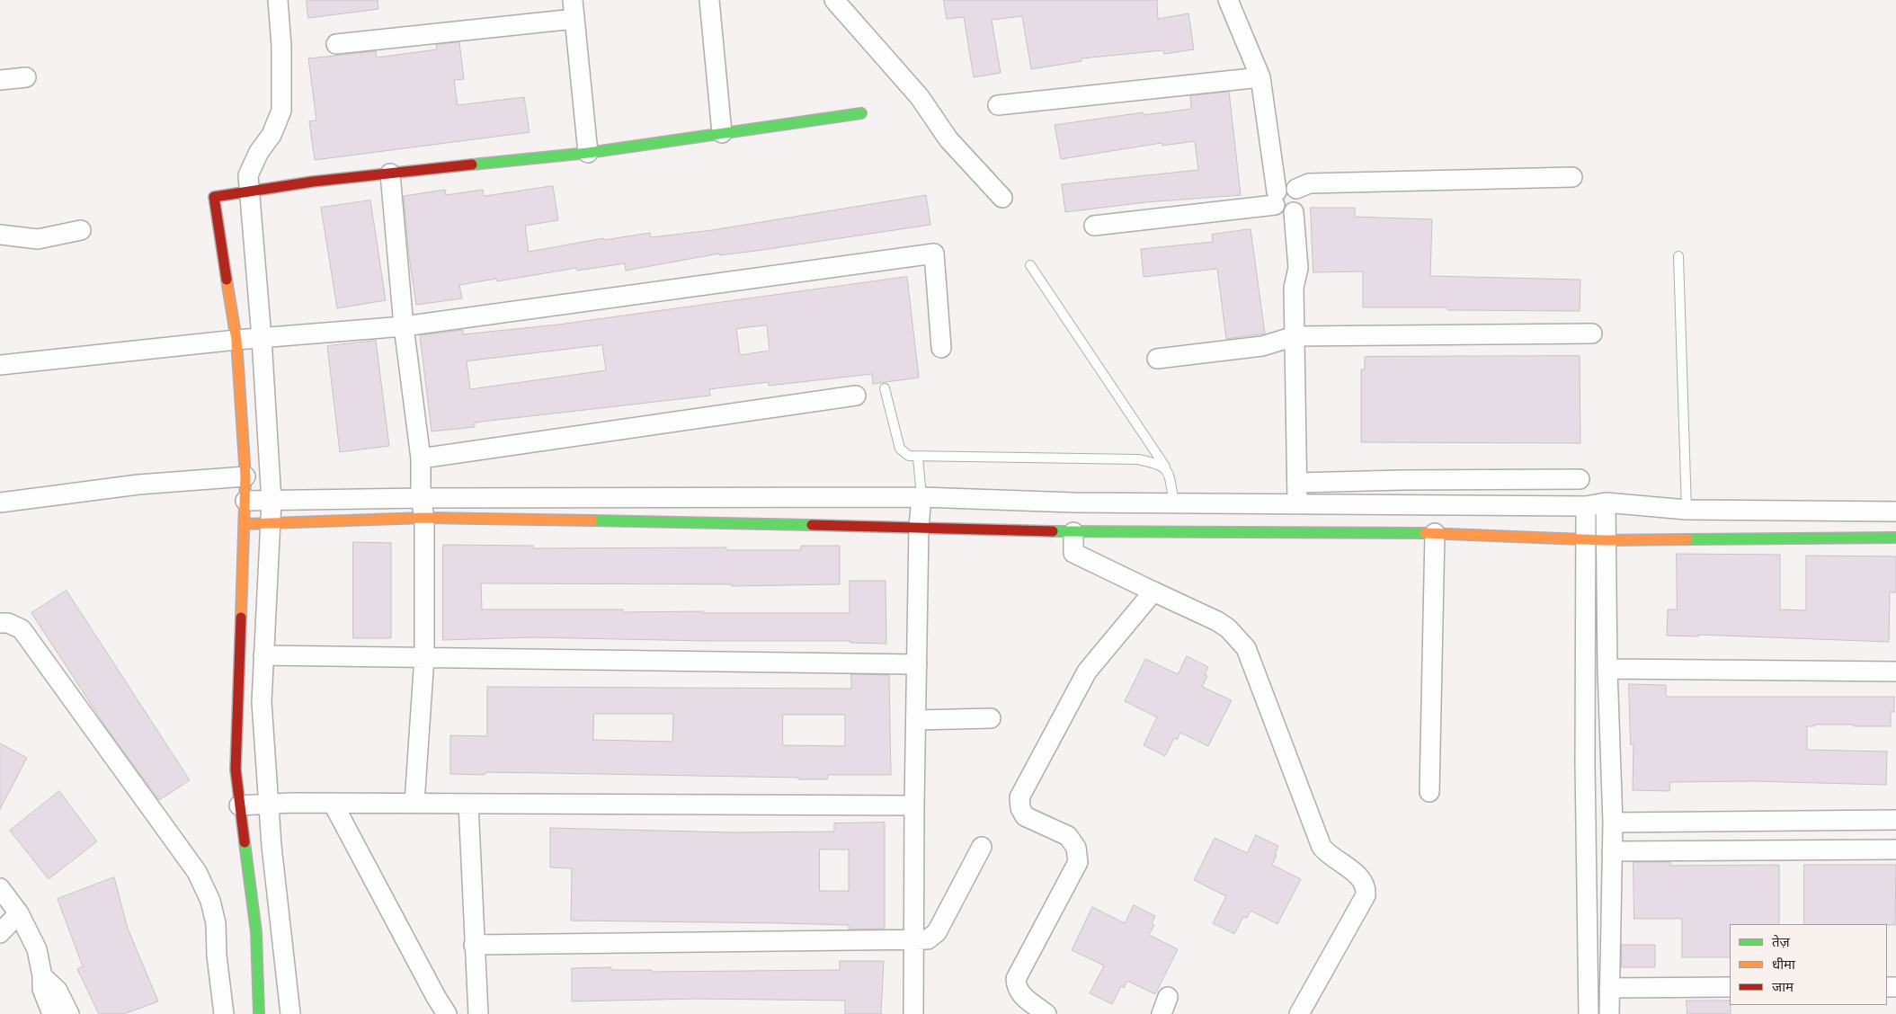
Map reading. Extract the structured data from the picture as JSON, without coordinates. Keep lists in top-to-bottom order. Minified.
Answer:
{"legend":["तेज़","धीमा","जाम"]}
